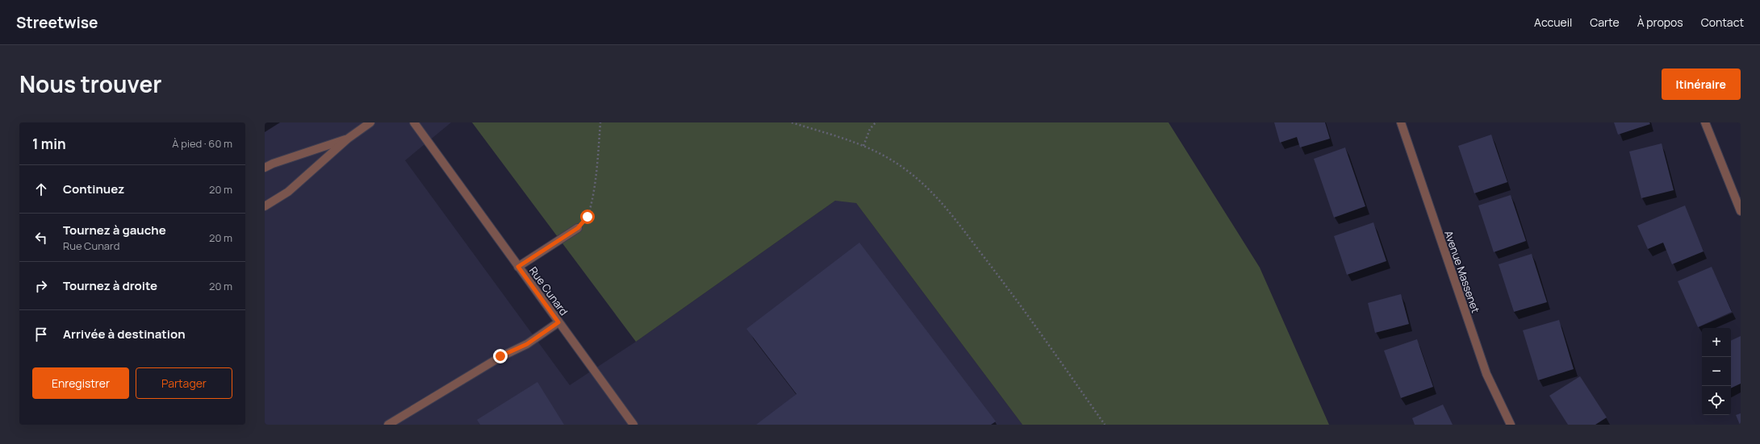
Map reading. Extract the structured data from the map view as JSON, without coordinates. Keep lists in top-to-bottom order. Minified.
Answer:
{"streets":{"street":["Avenue Massenet","Rue Cunard"]},"page":{"header":"Streetwise","nav":["Accueil","Carte","À propos","Contact"],"title":"Nous trouver","buttons":["Itinéraire",["Enregistrer","Partager"]],"heading":["1 min","À pied · 60 m"],"list":[["Continuez","20 m"],["Tournez à gauche","Rue Cunard","20 m"],["Tournez à droite","20 m"],"Arrivée à destination"],"map_buttons":["+","−"]}}
